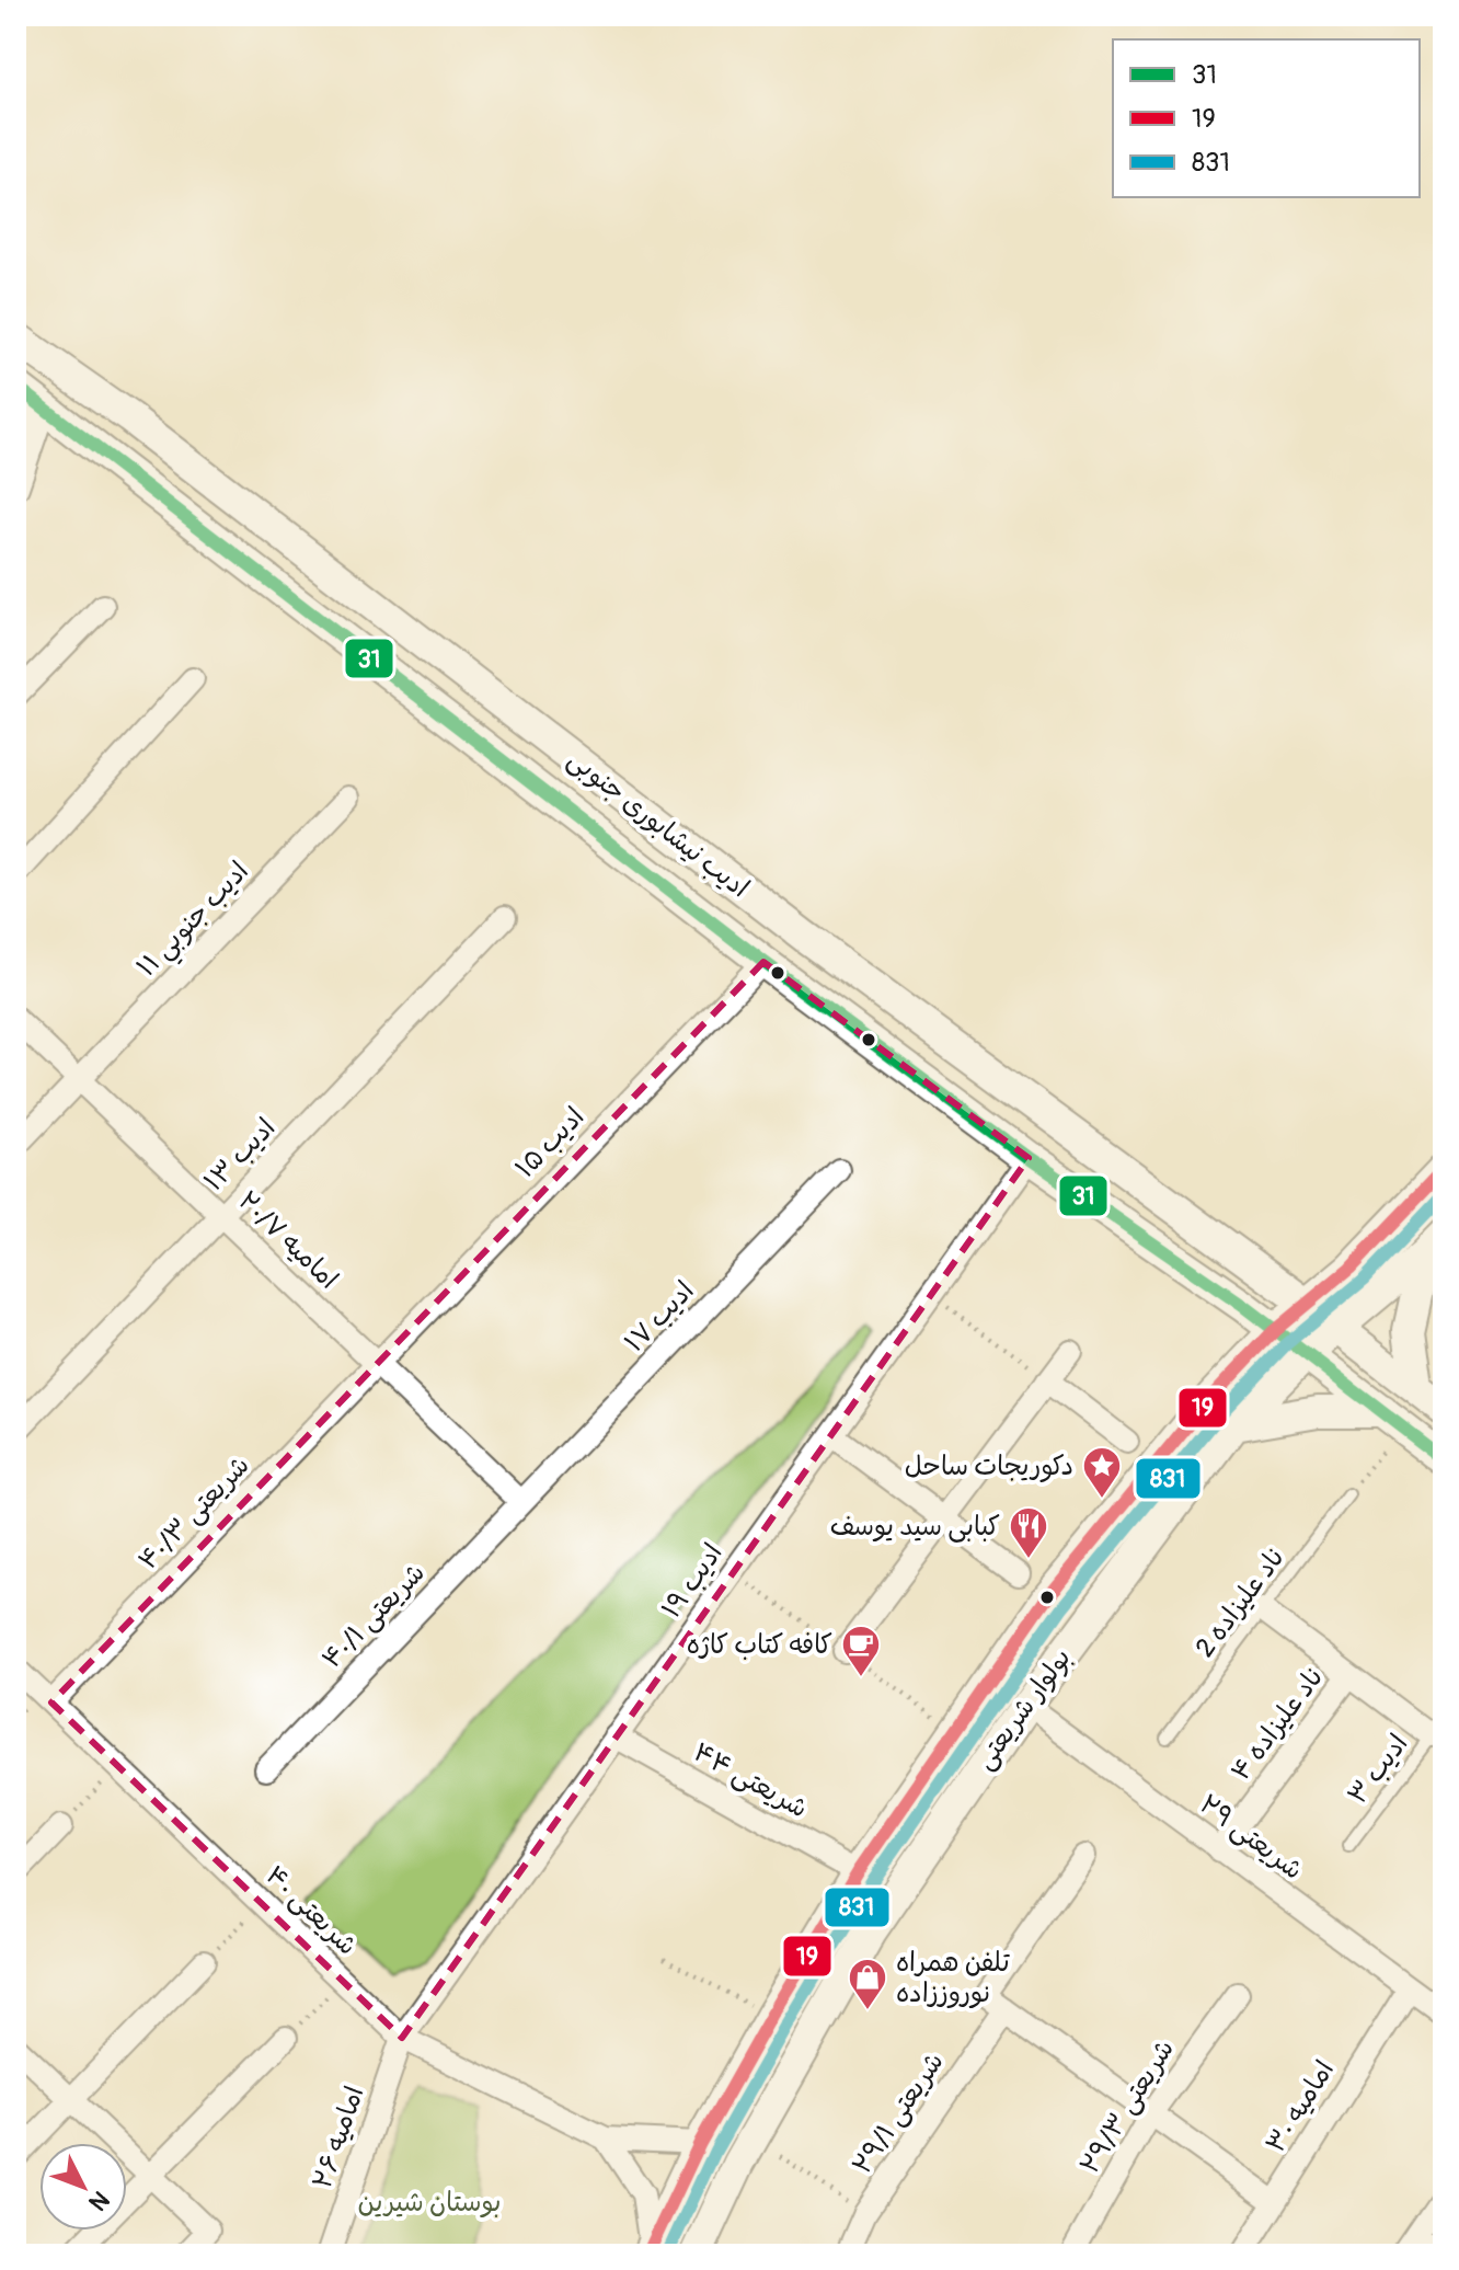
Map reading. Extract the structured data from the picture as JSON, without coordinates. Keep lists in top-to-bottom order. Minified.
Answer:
{"streets":{"main road":["ادیب نیشابوری جنوبی","بولوار شریعتی"],"street":["ادیب جنوبي ١١","ادیب ۱۵","ادیب ۱۳","امامیه ۲۰/۷","ادیب ۱۷","شریعتی ۴۰/۳","ادیب ۱۹","شریعتی ۴۰/۱","ناد علیزاده ۴","شریعتی ۴۴","شریعتی ۲۹","شریعتی ۴۰","شریعتی ۲۹/۳","امامیه ۳۰","شریعتی ۲۹/۱","امامیه ۲۶"],"lane":["ناد علیزاده 2","ادیب ۳"]},"crossings":[["ادیب نیشابوری جنوبی","ادیب ۱۵"],["ادیب نیشابوری جنوبی","ادیب ۱۹"],["ادیب نیشابوری جنوبی","بولوار شریعتی"],["ادیب جنوبي ١١","امامیه ۲۰/۷"],["ادیب ۱۵","امامیه ۲۰/۷"],["ادیب ۱۵","شریعتی ۴۰/۳"],["ادیب ۱۳","امامیه ۲۰/۷"],["امامیه ۲۰/۷","ادیب ۱۷"],["امامیه ۲۰/۷","شریعتی ۴۰/۳"],["امامیه ۲۰/۷","شریعتی ۴۰/۱"],["ادیب ۱۷","شریعتی ۴۰/۱"],["شریعتی ۴۰/۳","شریعتی ۴۰"],["ادیب ۱۹","شریعتی ۴۴"],["ادیب ۱۹","شریعتی ۴۰"],["ادیب ۱۹","امامیه ۲۶"],["بولوار شریعتی","شریعتی ۴۴"],["بولوار شریعتی","شریعتی ۲۹"],["بولوار شریعتی","شریعتی ۴۰"],["ناد علیزاده ۴","شریعتی ۲۹"],["شریعتی ۲۹","امامیه ۳۰"],["شریعتی ۴۰","امامیه ۲۶"]],"parks":["بوستان شیرین"],"places":{"place":["دکوریجات ساحل"],"restaurant":["کبابی سید یوسف"],"cafe":["کافه کتاب کاژه"],"shop":["تلفن همراه نوروززاده"]},"lines":["transit line 31","transit line 19","transit line 831"],"legend":["31","19","831"],"north":"bottom right"}
